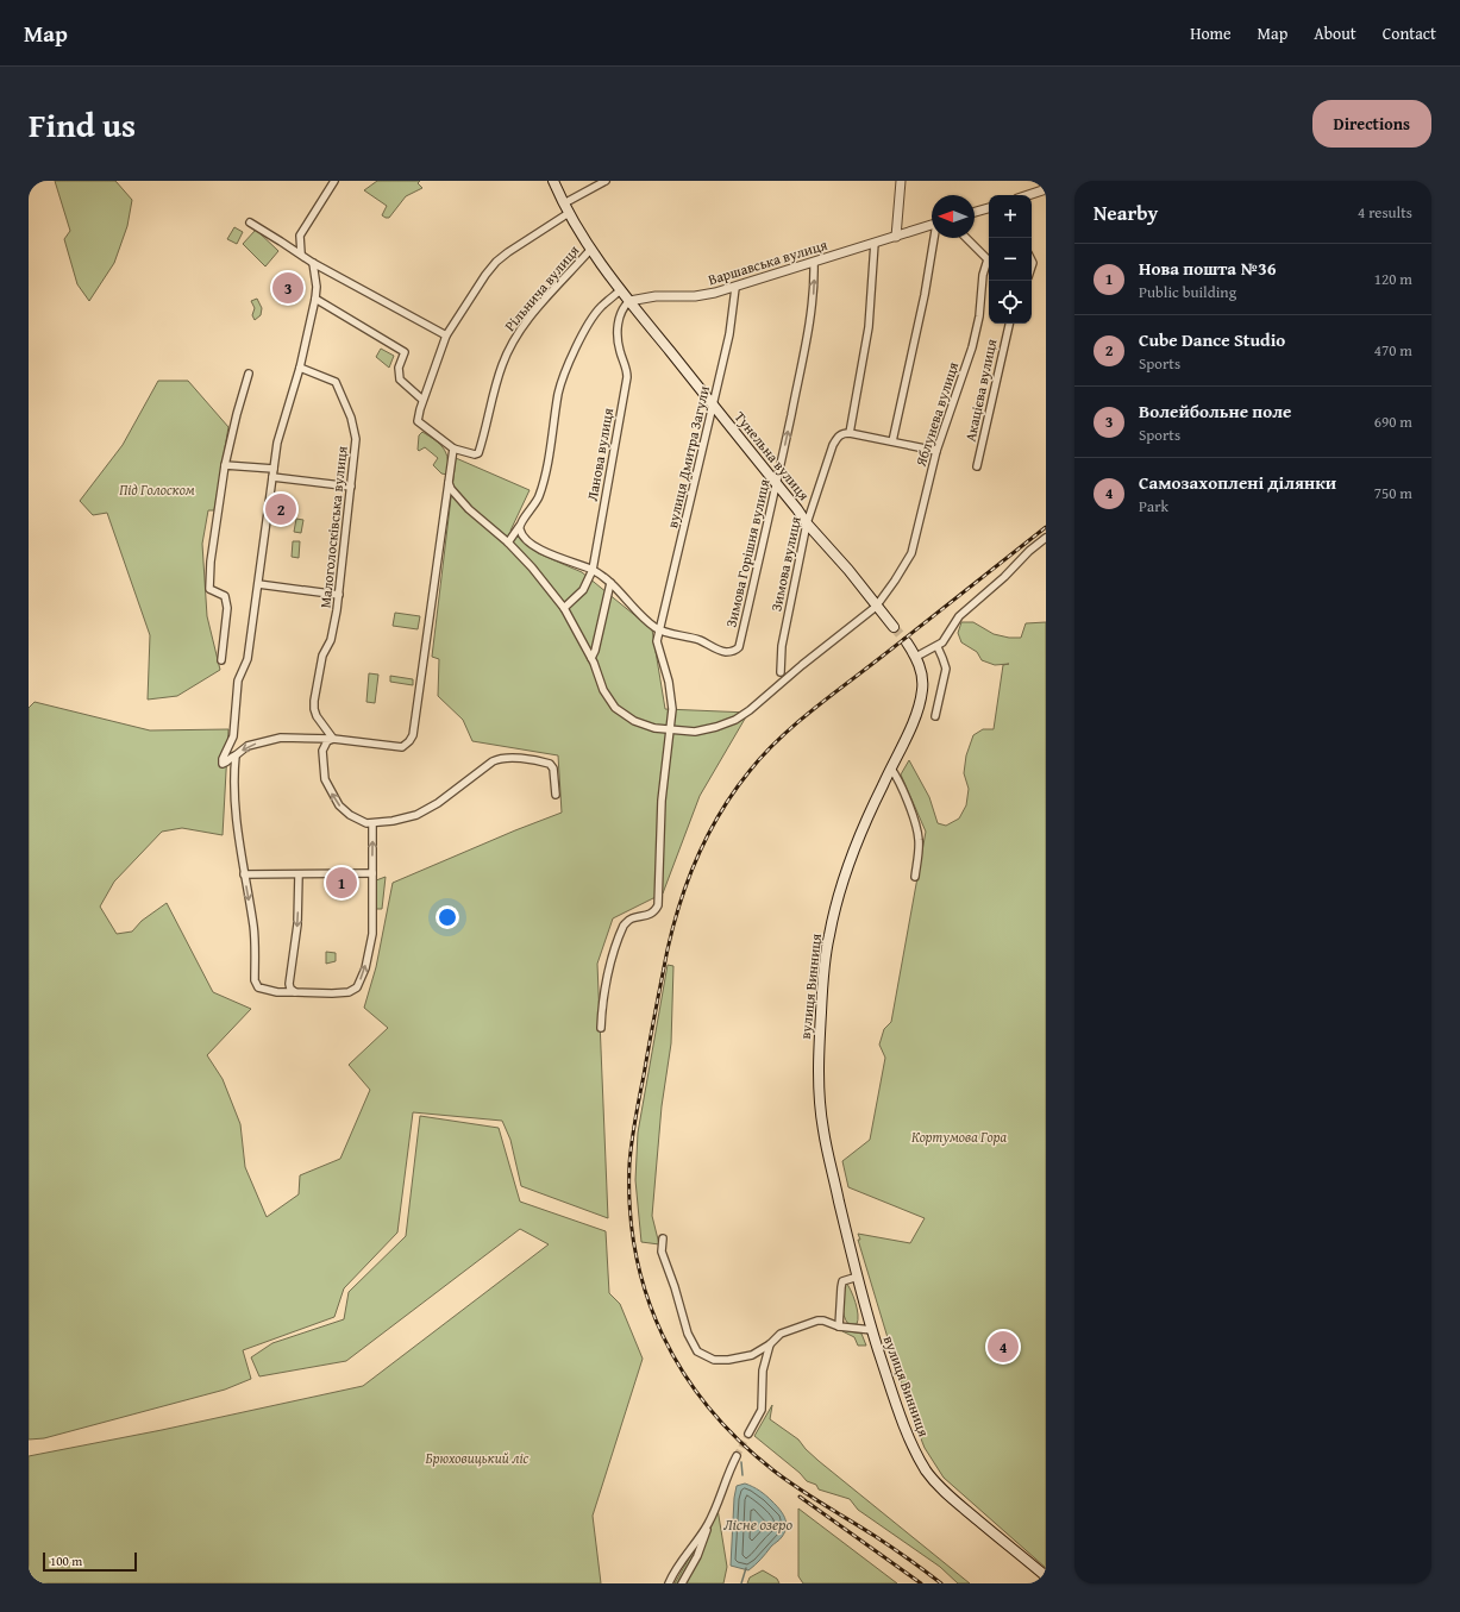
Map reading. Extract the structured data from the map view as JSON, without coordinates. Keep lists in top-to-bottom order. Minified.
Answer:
{"streets":{"main road":["Тунельна вулиця","вулиця Винниця"],"street":["Варшавська вулиця","Рільнича вулиця","Акацієва вулиця","Яблунева вулиця","Ланова вулиця","вулиця Дмитра Загули","Малоголосківська вулиця","Зимова Горішня вулиця","Зимова вулиця"]},"crossings":[["Варшавська вулиця","Ланова вулиця"],["Варшавська вулиця","Тунельна вулиця"],["Варшавська вулиця","вулиця Дмитра Загули"],["Варшавська вулиця","Зимова Горішня вулиця"],["Яблунева вулиця","Ланова вулиця"],["Яблунева вулиця","Тунельна вулиця"],["Ланова вулиця","Тунельна вулиця"],["Тунельна вулиця","вулиця Дмитра Загули"],["Тунельна вулиця","Зимова Горішня вулиця"],["Тунельна вулиця","Зимова вулиця"],["вулиця Дмитра Загули","Зимова Горішня вулиця"]],"one_way":["Зимова Горішня вулиця"],"water":["Лісне озеро"],"parks":["Під Голоском","Кортумова Гора","Брюховицький ліс"],"scale_bar":"100 m","north":"left","page":{"header":"Map","nav":["Home","Map","About","Contact"],"title":"Find us","buttons":"Directions","heading":["Nearby","4 results"],"map_buttons":["+","−"],"list":[{"mark":"1","name":"Нова пошта №36","note":"Public building","value":"120 m"},{"mark":"2","name":"Cube Dance Studio","note":"Sports","value":"470 m"},{"mark":"3","name":"Волейбольне поле","note":"Sports","value":"690 m"},{"mark":"4","name":"Самозахоплені ділянки","note":"Park","value":"750 m"}],"pins":["3","2","1","4"],"scale":"100 m"}}
